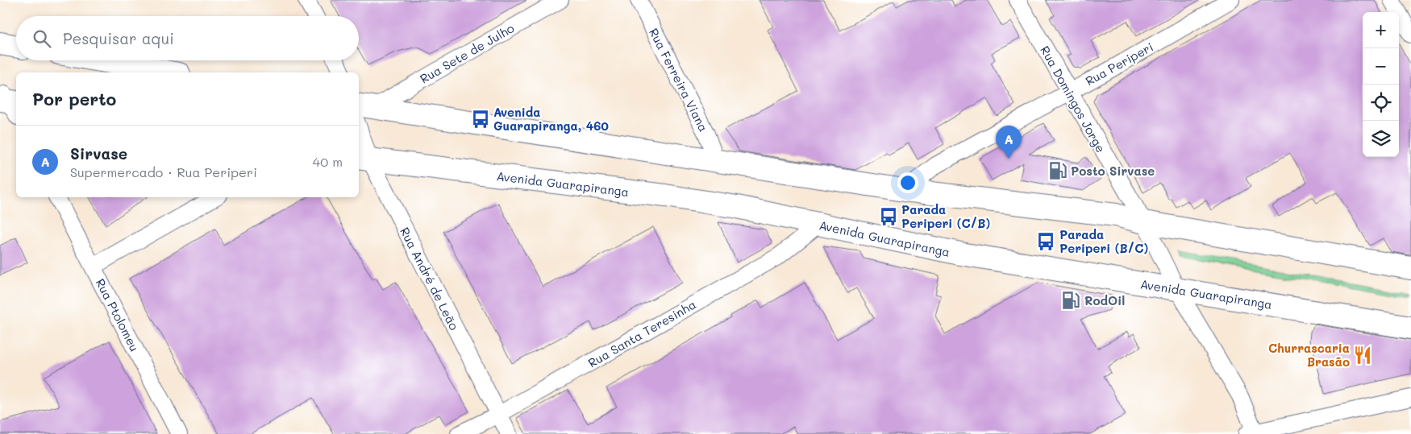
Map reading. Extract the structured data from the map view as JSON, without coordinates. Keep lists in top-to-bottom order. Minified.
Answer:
{"streets":{"main road":["Avenida Guarapiranga"],"street":["Rua Sete de Julho","Rua Periperi","Rua Ferreira Viana","Rua Domingos Jorge","Rua André de Leão","Rua Ptolomeu","Rua Santa Teresinha"]},"crossings":[["Rua Periperi","Rua Domingos Jorge"],["Rua Domingos Jorge","Avenida Guarapiranga"],["Avenida Guarapiranga","Rua André de Leão"],["Avenida Guarapiranga","Rua Santa Teresinha"],["Rua André de Leão","Rua Santa Teresinha"]],"places":{"bus stop":["Avenida Guarapiranga, 460","Parada Periperi (C/B)","Parada Periperi (B/C)"],"fuel station":["Posto Sirvase","RodOil"],"restaurant":["Churrascaria Brasão"]},"page":{"map_buttons":["+","−"],"search":"Pesquisar aqui","heading":"Por perto","list":[{"mark":"A","name":"Sirvase","note":"Supermercado · Rua Periperi","value":"40 m"}],"pins":"A"}}
